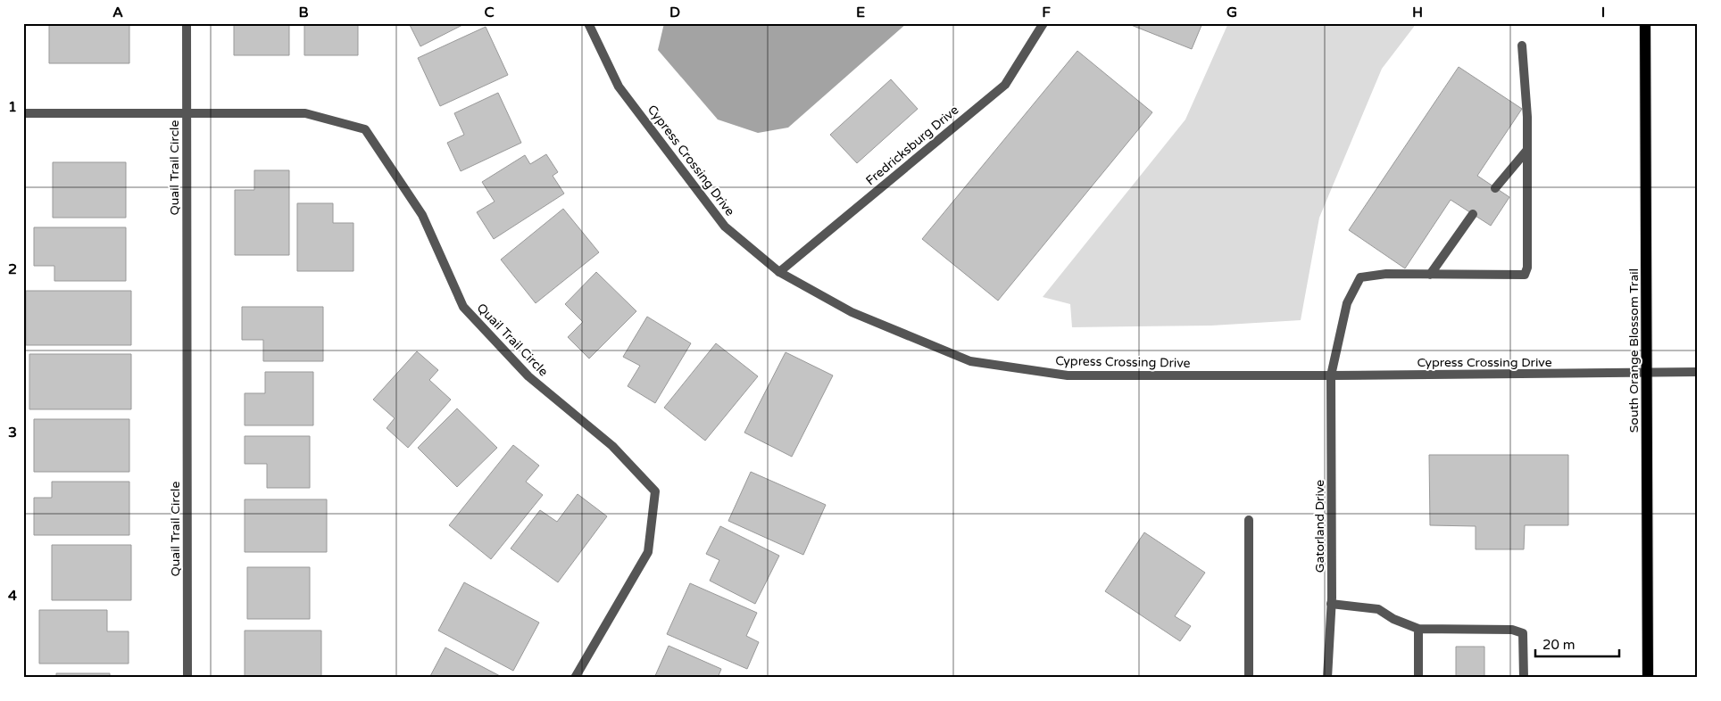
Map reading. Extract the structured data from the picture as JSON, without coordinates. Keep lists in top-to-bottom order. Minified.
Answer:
{"streets":{"main road":["South Orange Blossom Trail"],"street":["Fredricksburg Drive","Cypress Crossing Drive","Quail Trail Circle","Gatorland Drive"]},"crossings":[["Fredricksburg Drive","Cypress Crossing Drive"],["Cypress Crossing Drive","South Orange Blossom Trail"],["Cypress Crossing Drive","Gatorland Drive"]],"scale_bar":"20 m","grid":{"columns":["A","B","C","D","E","F","G","H","I"],"rows":["1","2","3","4"]}}
